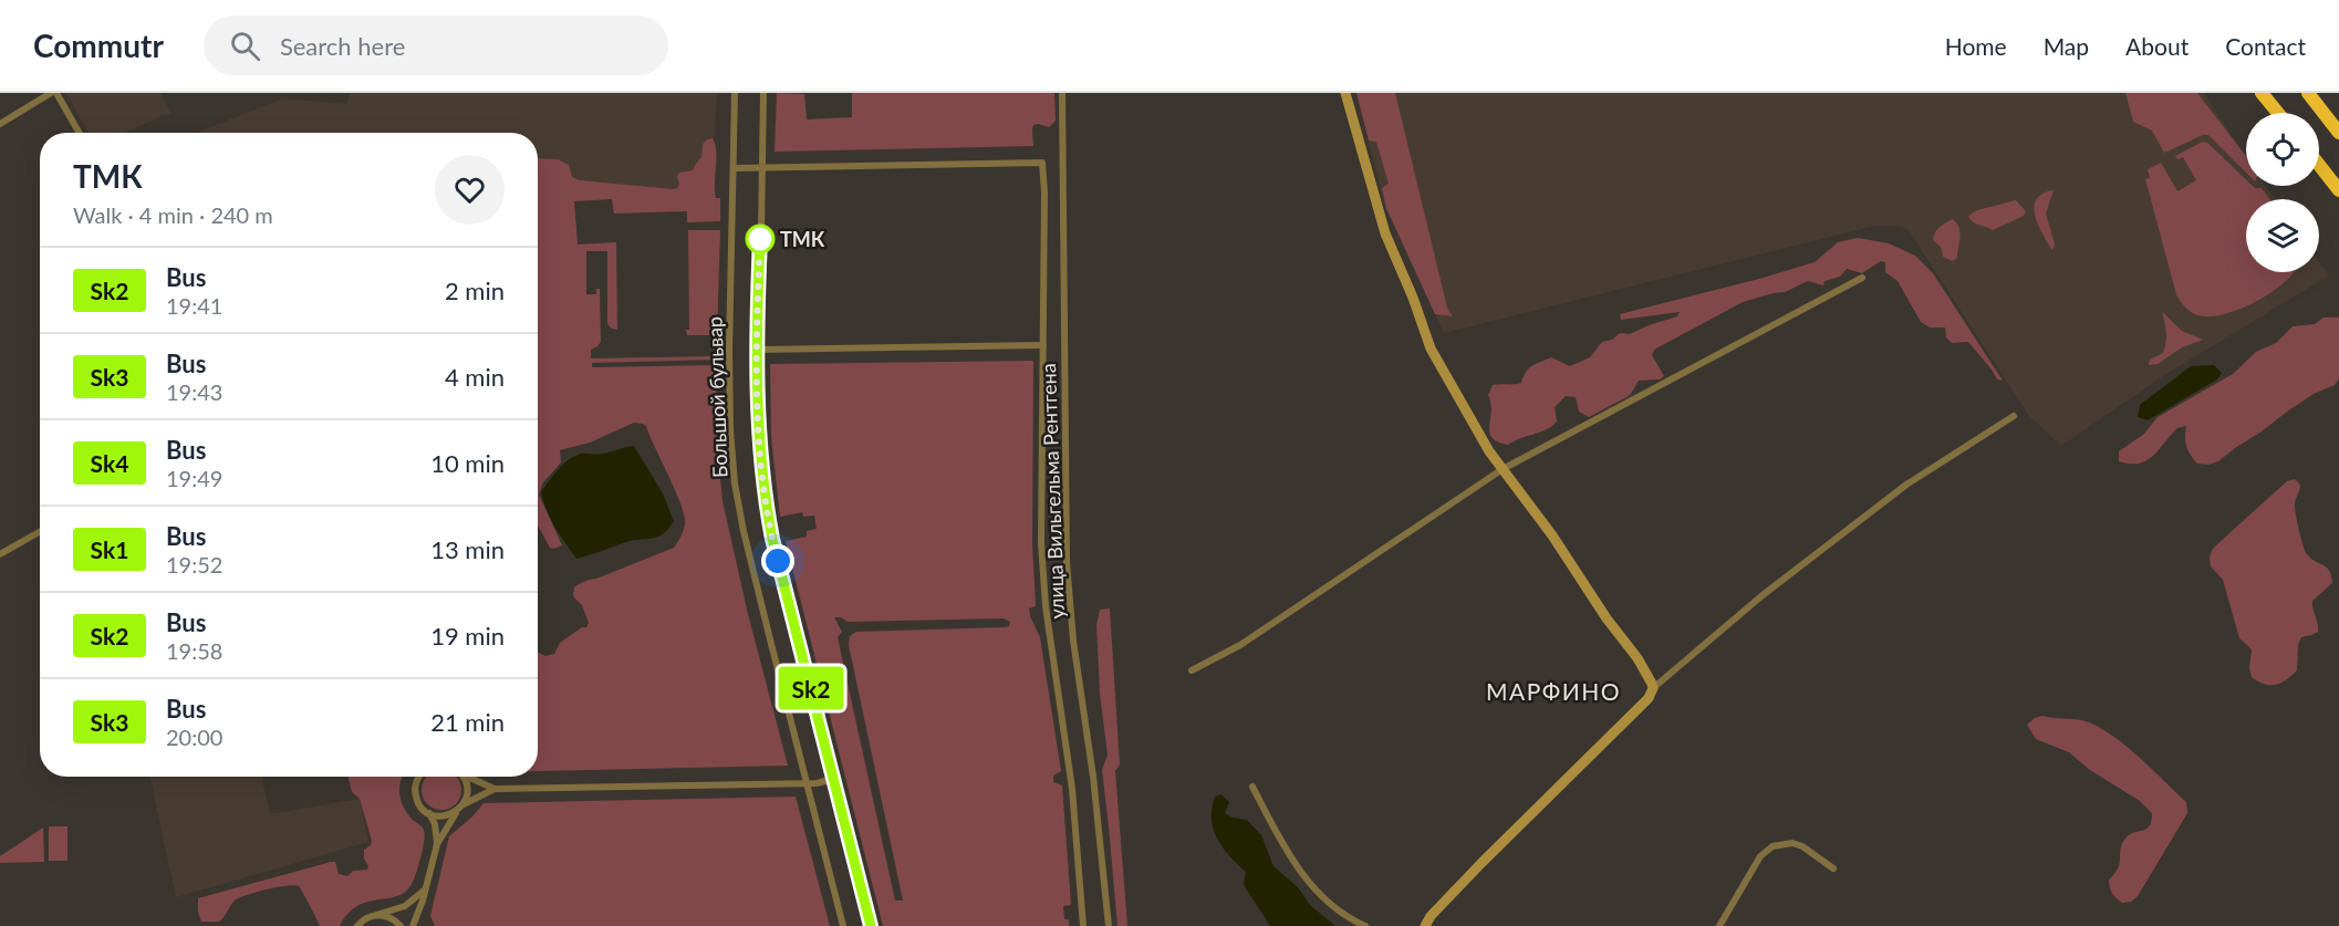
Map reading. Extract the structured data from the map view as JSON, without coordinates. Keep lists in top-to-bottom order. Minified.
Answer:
{"streets":{"street":["Большой бульвар","улица Вильгельма Рентгена"]},"crossings":[["Большой бульвар","улица Вильгельма Рентгена"]],"districts":["МАРФИНО"],"places":["ТМК"],"lines":["bus line Sk2"],"page":{"header":"Commutr","search":"Search here","nav":["Home","Map","About","Contact"],"on_map":"Sk2","heading":["ТМК","Walk · 4 min · 240 m"],"list":[{"mark":"Sk2","name":"Bus","note":"19:41","value":"2 min"},{"mark":"Sk3","name":"Bus","note":"19:43","value":"4 min"},{"mark":"Sk4","name":"Bus","note":"19:49","value":"10 min"},{"mark":"Sk1","name":"Bus","note":"19:52","value":"13 min"},{"mark":"Sk2","name":"Bus","note":"19:58","value":"19 min"},{"mark":"Sk3","name":"Bus","note":"20:00","value":"21 min"}]}}
